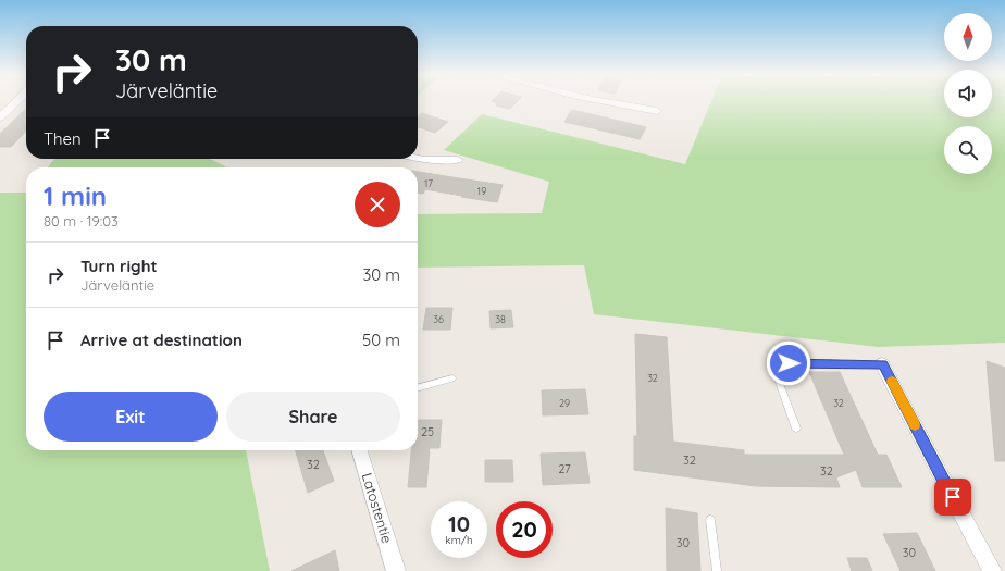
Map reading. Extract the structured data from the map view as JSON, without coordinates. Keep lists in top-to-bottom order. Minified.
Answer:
{"streets":{"street":["Latostentie"]},"house_numbers":["17","19","36","38","32","29","32","25","32","32","27","32","30","30"],"north":"top","page":{"turn":["30 m","Järveläntie"],"then":"Then","heading":["1 min","80 m · 19:03"],"list":[{"name":"Turn right","note":"Järveläntie","value":"30 m"},{"name":"Arrive at destination","value":"50 m"}],"buttons":["Exit","Share"],"speed":"10 km/h","limit":"20"}}
